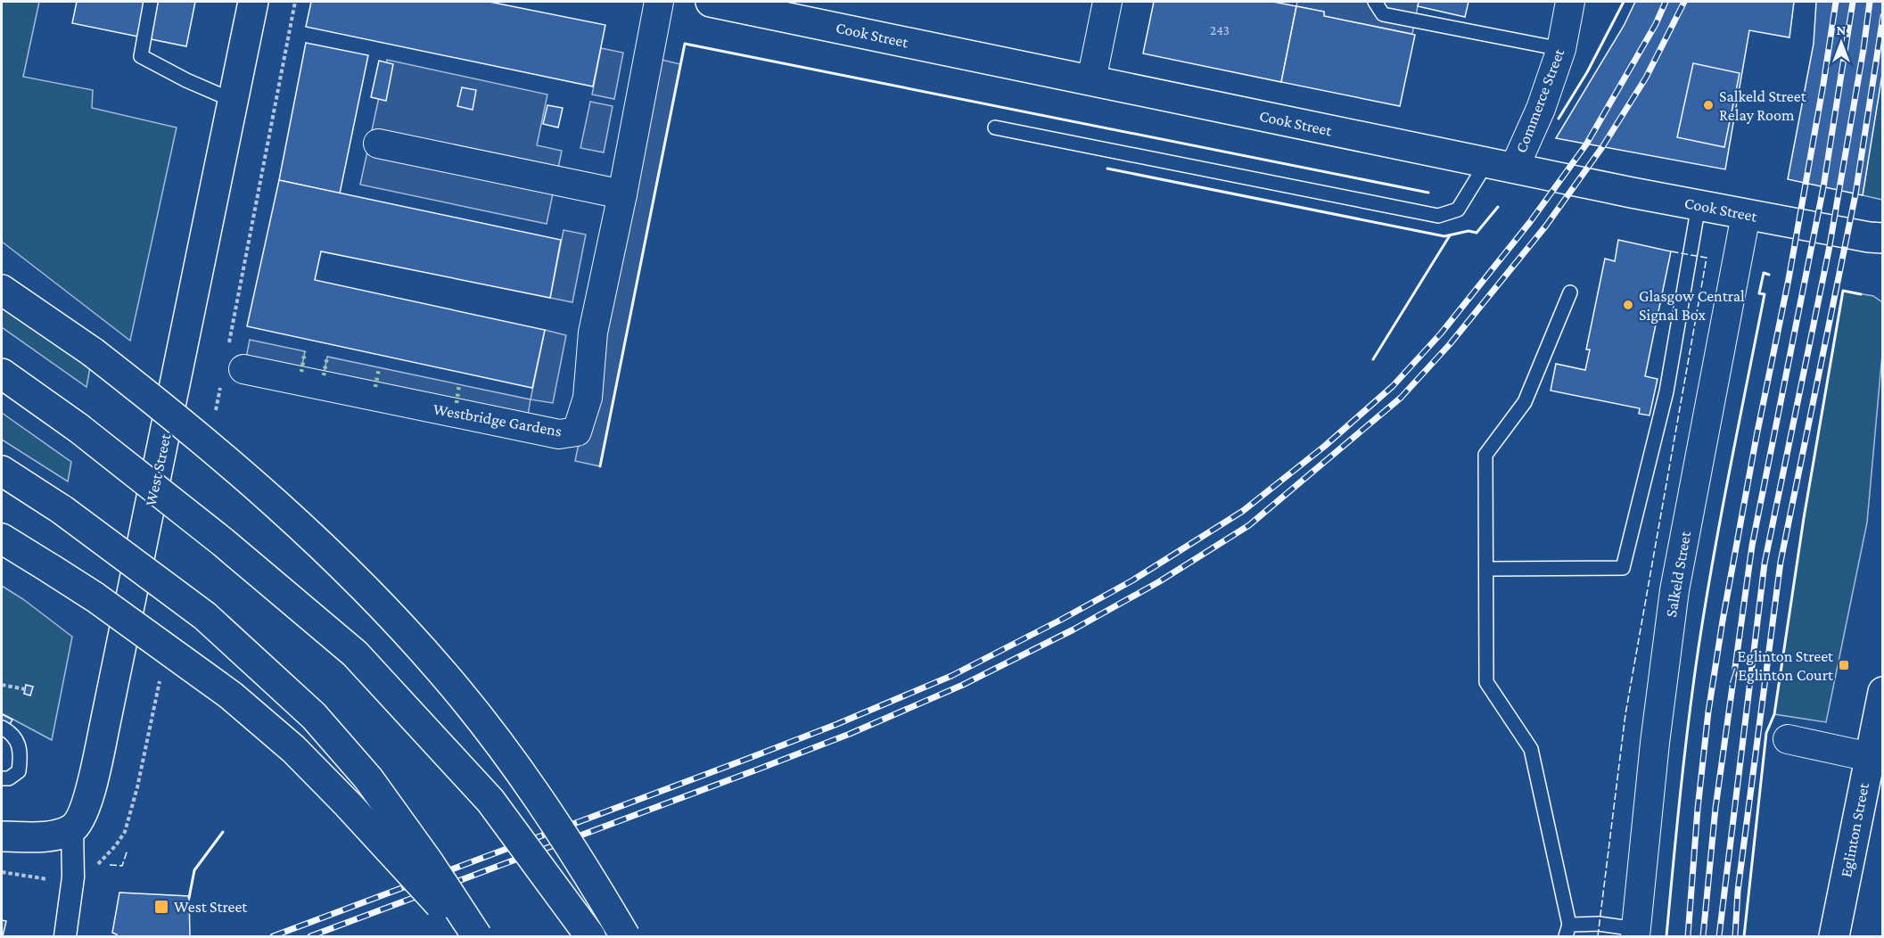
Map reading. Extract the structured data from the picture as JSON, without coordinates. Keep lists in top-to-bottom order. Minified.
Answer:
{"streets":{"main road":["Cook Street","West Street","Eglinton Street"],"street":["Commerce Street","Westbridge Gardens","Salkeld Street"]},"crossings":[["Cook Street","Commerce Street"],["Cook Street","Salkeld Street"]],"places":{"other":["Salkeld Street Relay Room","Glasgow Central Signal Box"],"transit":["Eglinton Street / Eglinton Court","West Street"]},"house_numbers":["243"],"north":"top"}
